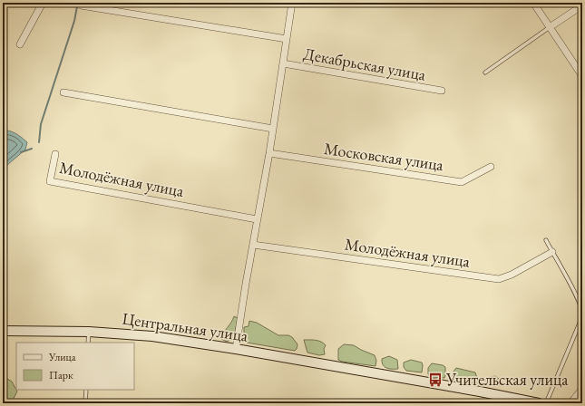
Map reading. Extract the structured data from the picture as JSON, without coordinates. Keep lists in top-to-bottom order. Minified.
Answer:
{"streets":{"street":["Декабрьская улица","Московская улица","Молодёжная улица","Центральная улица"]},"places":{"bus stop":["Учительская улица"]},"legend":["Улица","Парк"]}
